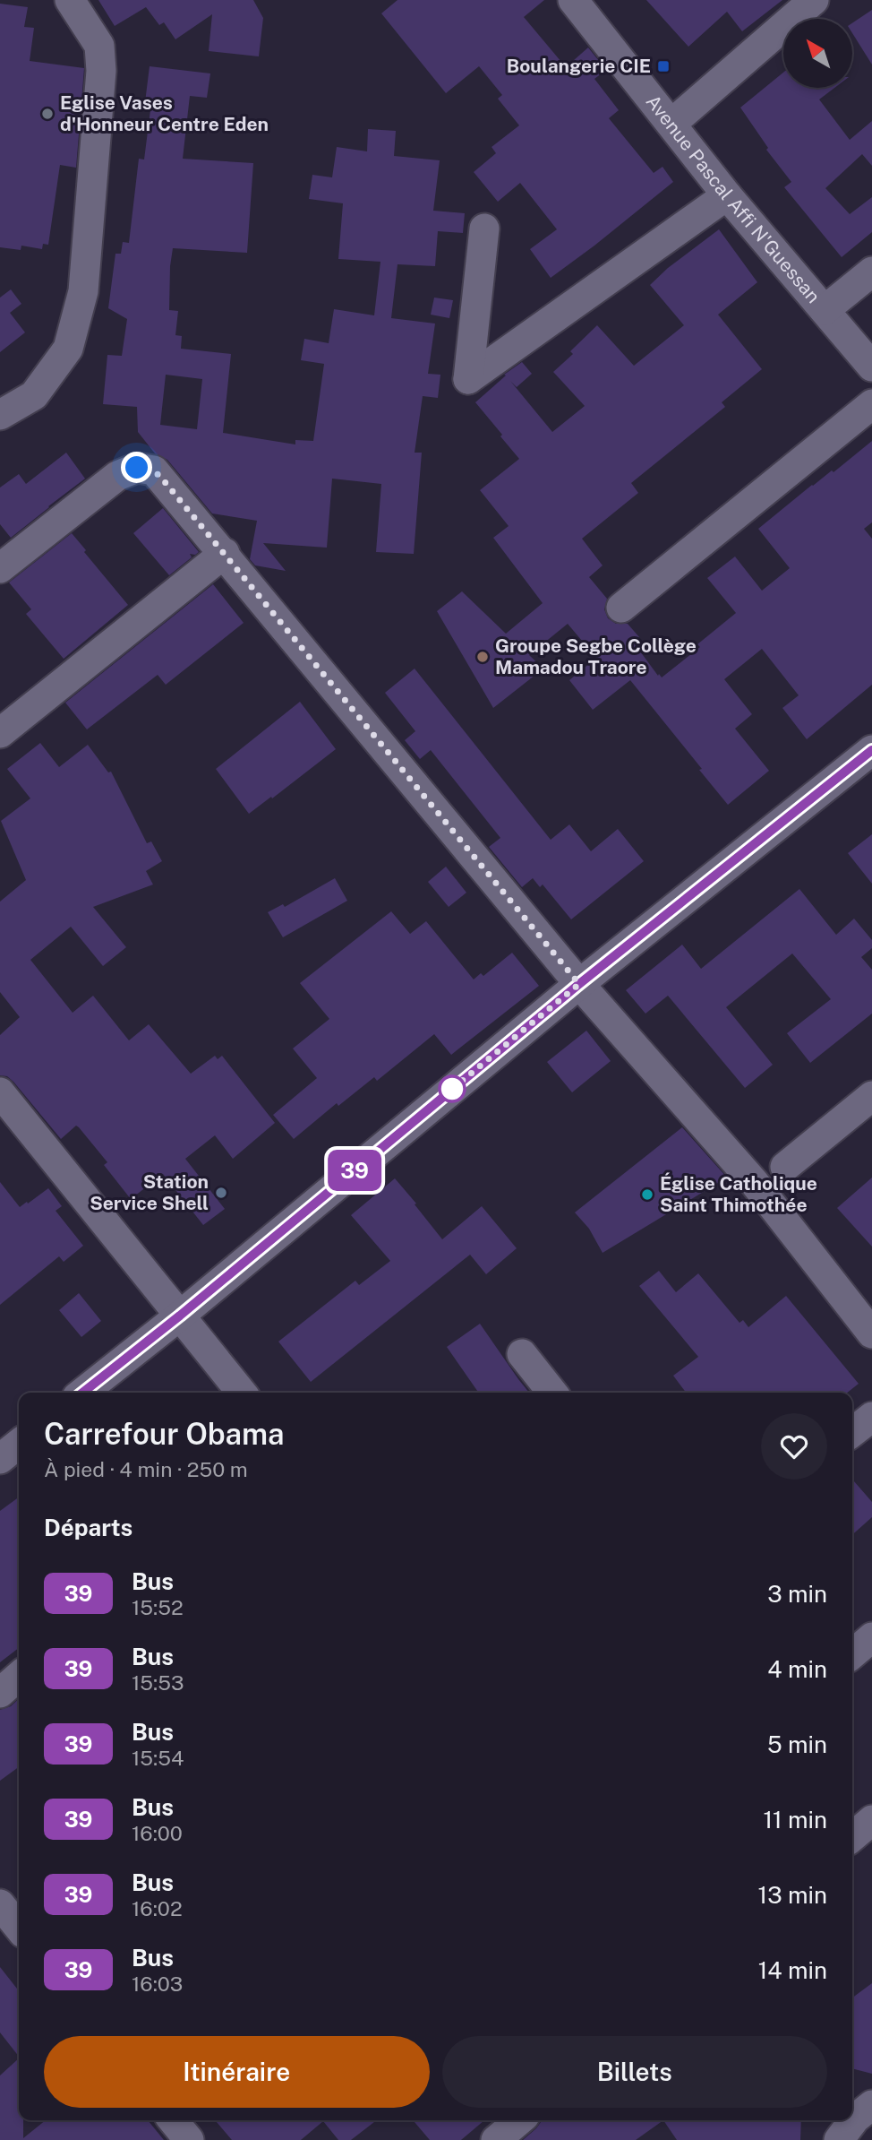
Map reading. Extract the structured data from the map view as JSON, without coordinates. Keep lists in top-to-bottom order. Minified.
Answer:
{"streets":{"street":["Avenue Pascal Affi N'Guessan"]},"places":{"transit":["Boulangerie CIE"],"other":["Eglise Vases d'Honneur Centre Eden","Groupe Segbe Collège Mamadou Traore","Station Service Shell","Église Catholique Saint Thimothée"]},"lines":["bus line 39"],"north":"top left","page":{"on_map":"39","heading":[["Carrefour Obama","À pied · 4 min · 250 m"],"Départs"],"list":[{"mark":"39","name":"Bus","note":"15:52","value":"3 min"},{"mark":"39","name":"Bus","note":"15:53","value":"4 min"},{"mark":"39","name":"Bus","note":"15:54","value":"5 min"},{"mark":"39","name":"Bus","note":"16:00","value":"11 min"},{"mark":"39","name":"Bus","note":"16:02","value":"13 min"},{"mark":"39","name":"Bus","note":"16:03","value":"14 min"}],"buttons":["Itinéraire","Billets"]}}
